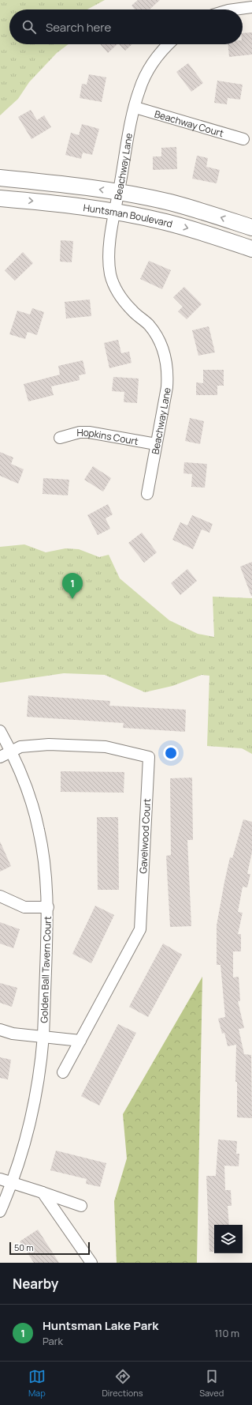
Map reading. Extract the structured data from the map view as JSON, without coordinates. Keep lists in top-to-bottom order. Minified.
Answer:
{"streets":{"street":["Beachway Court","Beachway Lane","Huntsman Boulevard","Hopkins Court","Gavelwood Court","Golden Ball Tavern Court"]},"crossings":[["Beachway Court","Beachway Lane"],["Beachway Lane","Huntsman Boulevard"],["Beachway Lane","Hopkins Court"],["Gavelwood Court","Golden Ball Tavern Court"]],"scale_bar":"50 m","page":{"search":"Search here","pins":"1","scale":"50 m","heading":"Nearby","list":[{"mark":"1","name":"Huntsman Lake Park","note":"Park","value":"110 m"}],"nav":["Map","Directions","Saved"]}}
